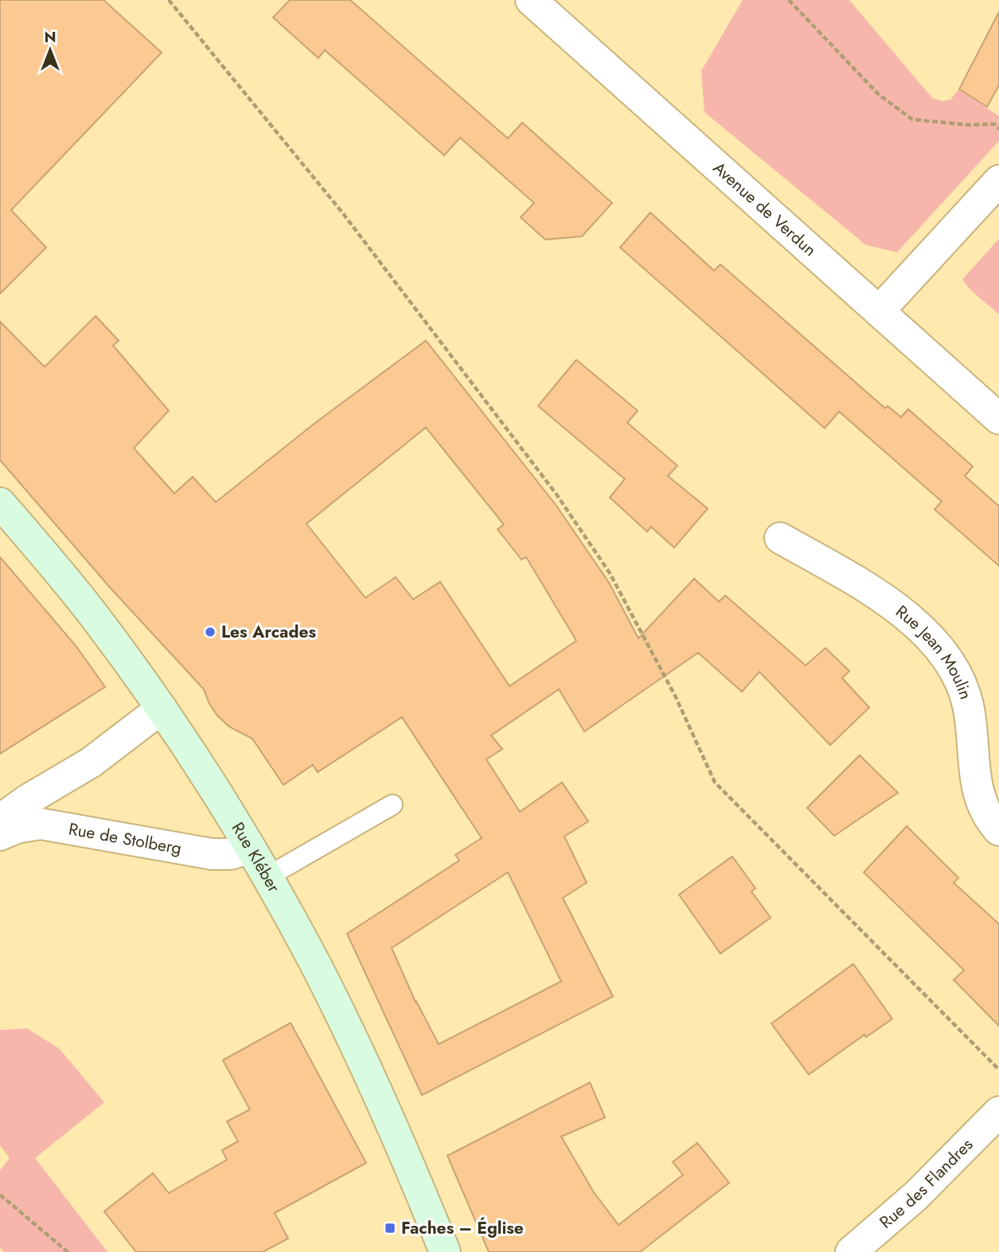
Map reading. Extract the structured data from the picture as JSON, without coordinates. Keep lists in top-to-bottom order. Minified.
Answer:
{"streets":{"street":["Avenue de Verdun","Rue Jean Moulin","Rue de Stolberg","Rue Kléber","Rue des Flandres"]},"crossings":[["Rue de Stolberg","Rue Kléber"]],"places":{"other":["Les Arcades"],"transit":["Faches – Église"]},"north":"top"}
